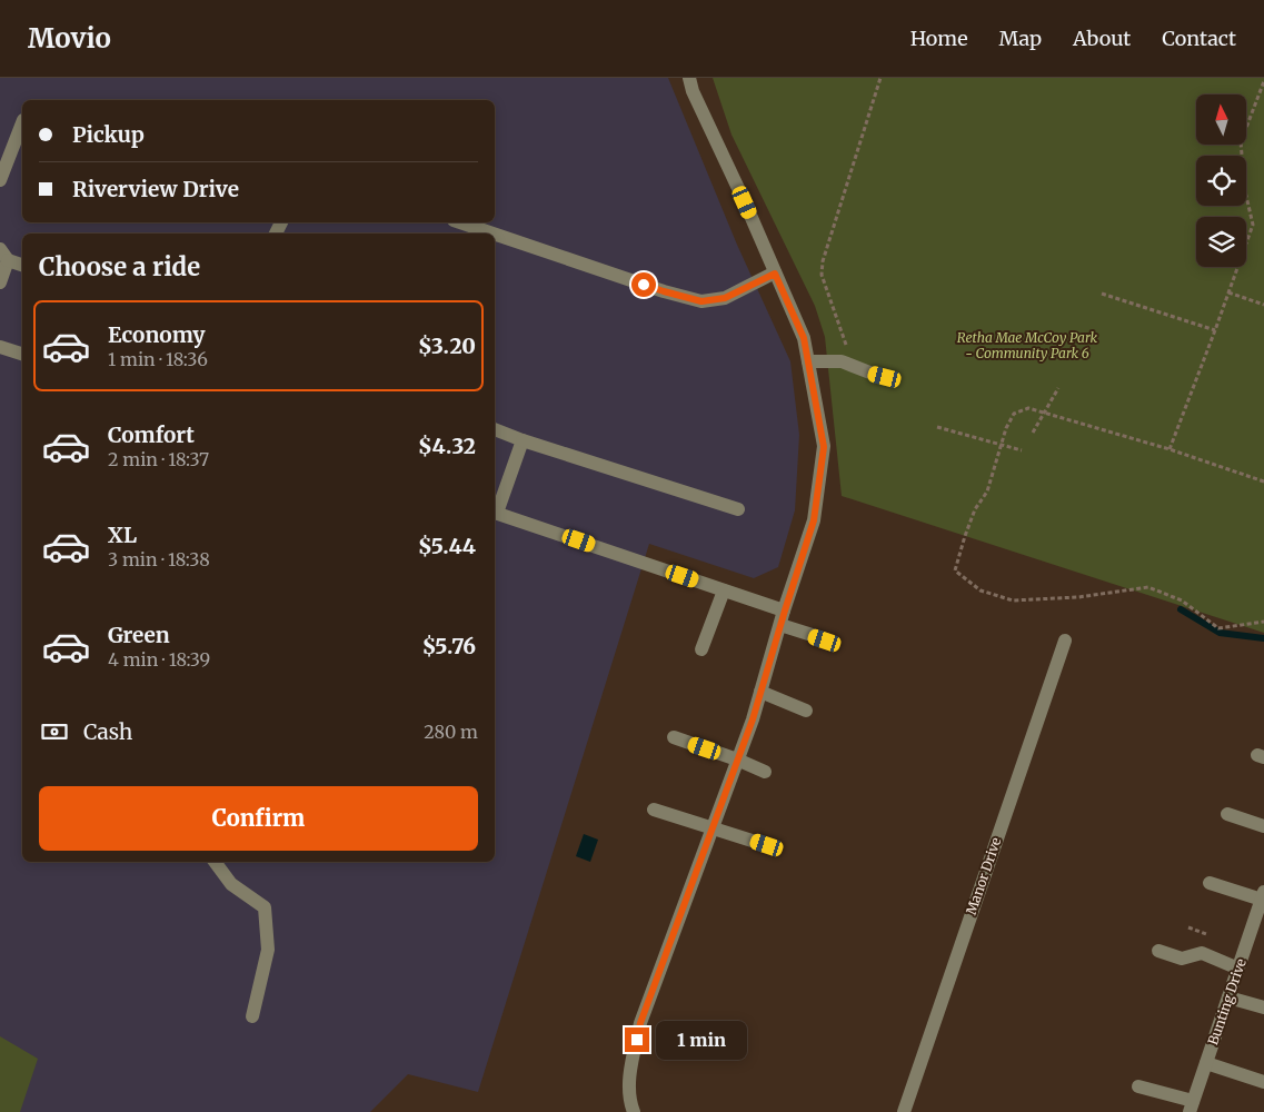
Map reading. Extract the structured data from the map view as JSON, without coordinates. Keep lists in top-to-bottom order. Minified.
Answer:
{"streets":{"street":["Manor Drive","Bunting Drive"]},"parks":["Retha Mae McCoy Park - Community Park 6"],"north":"top","page":{"header":"Movio","nav":["Home","Map","About","Contact"],"banner":["Pickup","Riverview Drive"],"heading":"Choose a ride","list":[{"name":"Economy","note":"1 min · 18:36","value":"$3.20"},{"name":"Comfort","note":"2 min · 18:37","value":"$4.32"},{"name":"XL","note":"3 min · 18:38","value":"$5.44"},{"name":"Green","note":"4 min · 18:39","value":"$5.76"}],"pay":["Cash","280 m"],"buttons":"Confirm","bubble":"1 min"}}
